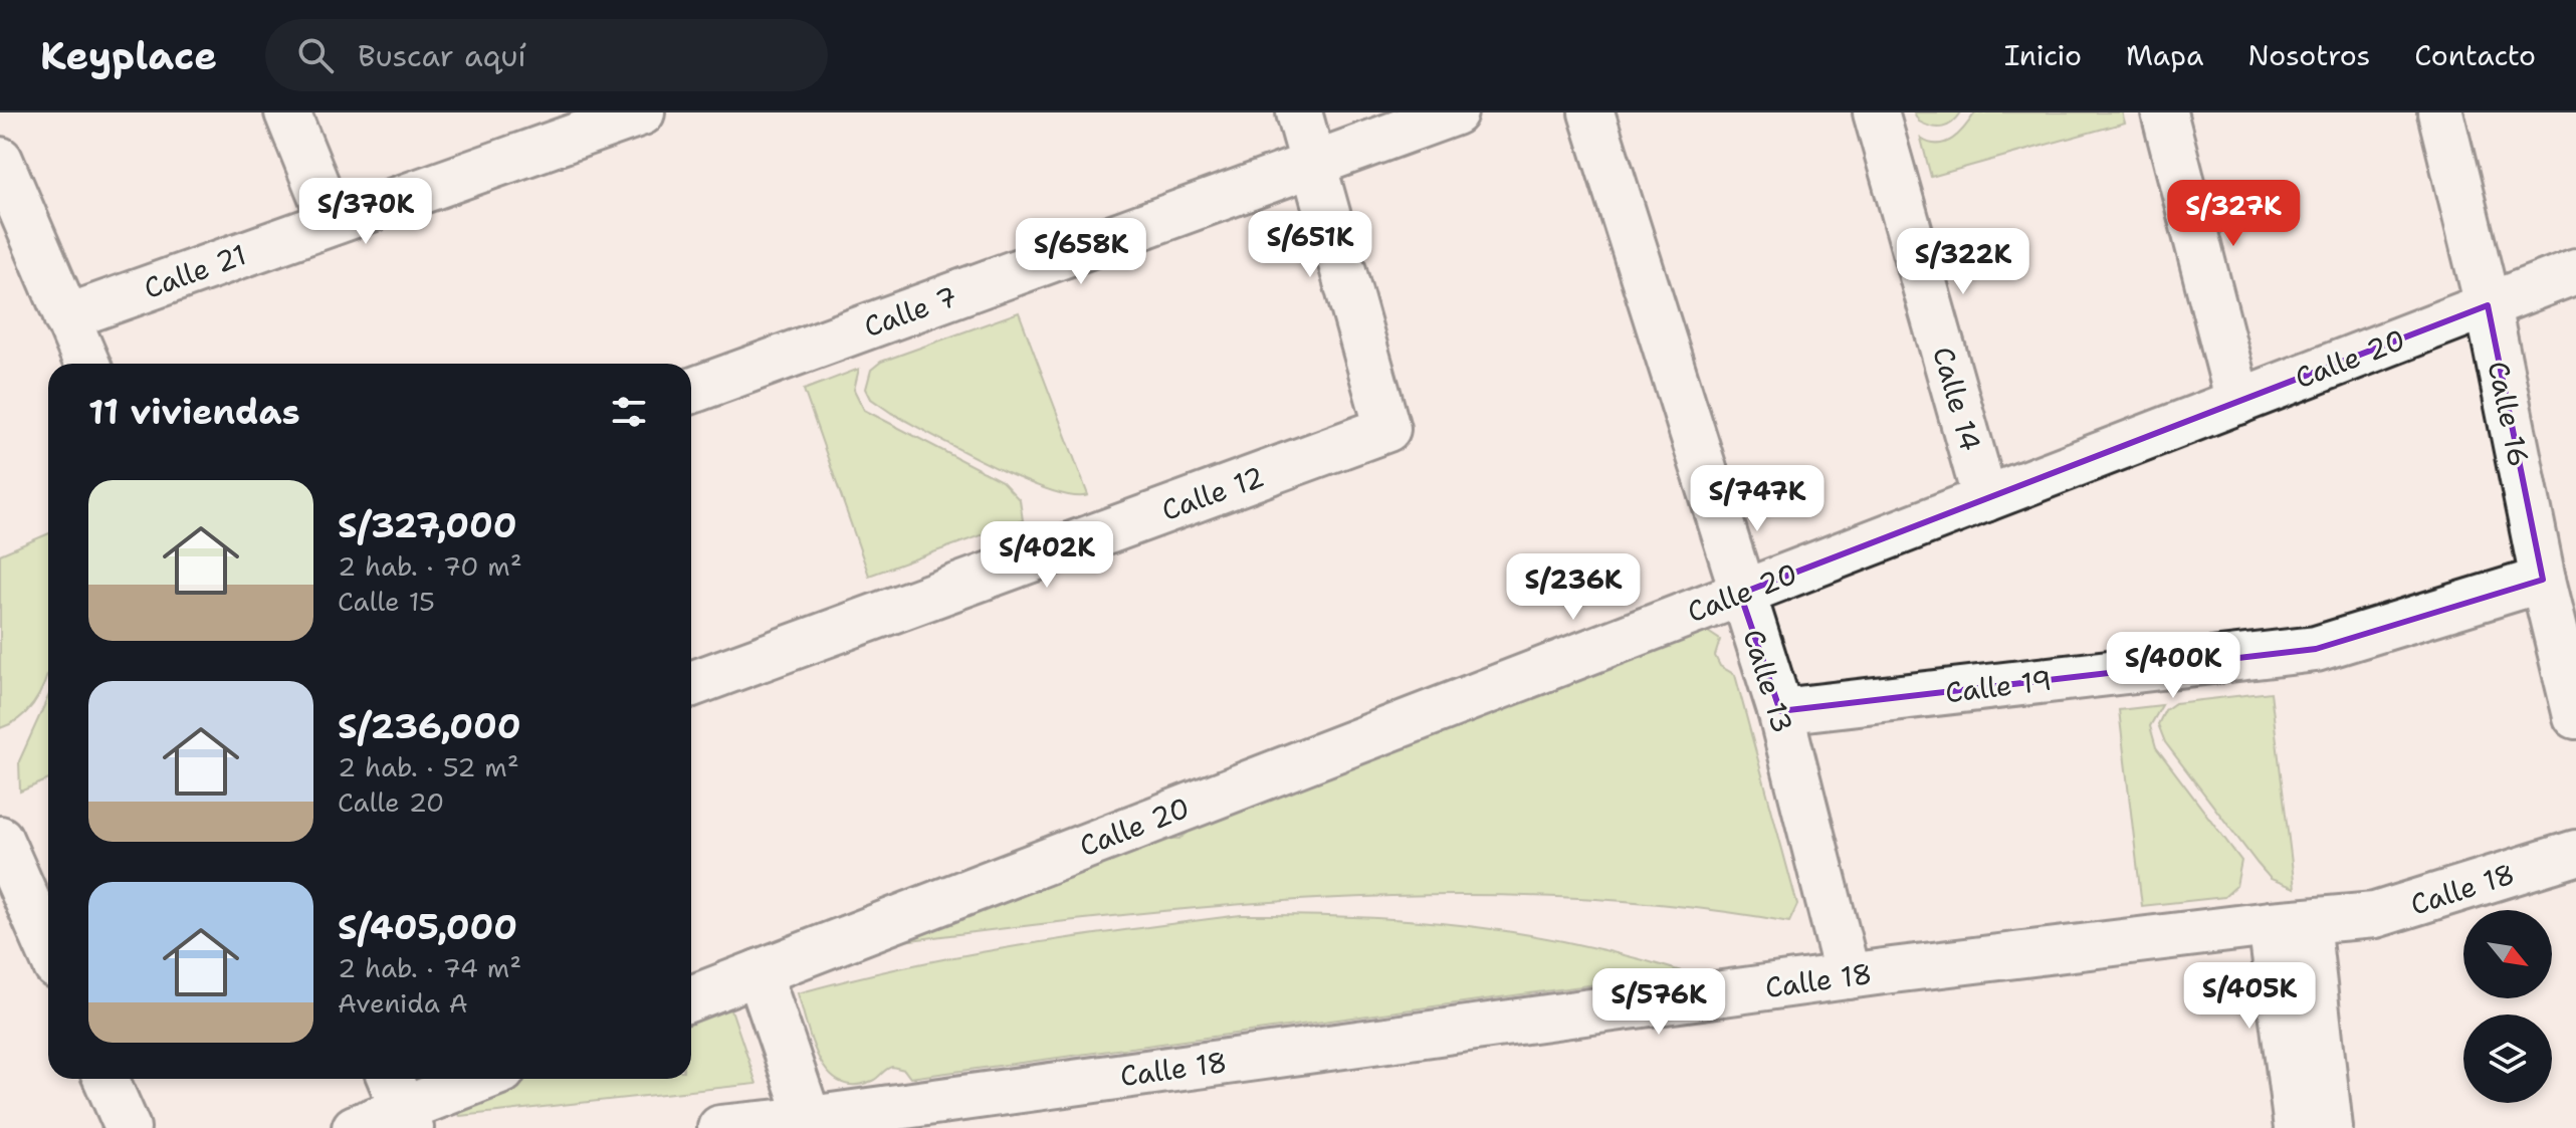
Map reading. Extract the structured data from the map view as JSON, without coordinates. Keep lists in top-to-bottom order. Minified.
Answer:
{"streets":{"street":["Calle 21","Calle 7","Calle 20","Calle 14","Calle 16","Calle 12","Calle 13","Calle 19","Calle 18"]},"crossings":[["Calle 7","Calle 12"],["Calle 20","Calle 14"],["Calle 20","Calle 16"],["Calle 20","Calle 13"],["Calle 16","Calle 19"],["Calle 13","Calle 19"],["Calle 13","Calle 18"]],"north":"bottom right","page":{"header":"Keyplace","search":"Buscar aquí","nav":["Inicio","Mapa","Nosotros","Contacto"],"price":["S/370K","S/327K","S/651K","S/658K","S/322K","S/747K","S/402K","S/236K","S/400K","S/405K","S/576K"],"heading":"11 viviendas","list":[{"name":"S/327,000","note":"2 hab. · 70 m² · Calle 15"},{"name":"S/236,000","note":"2 hab. · 52 m² · Calle 20"},{"name":"S/405,000","note":"2 hab. · 74 m² · Avenida A"}]}}
